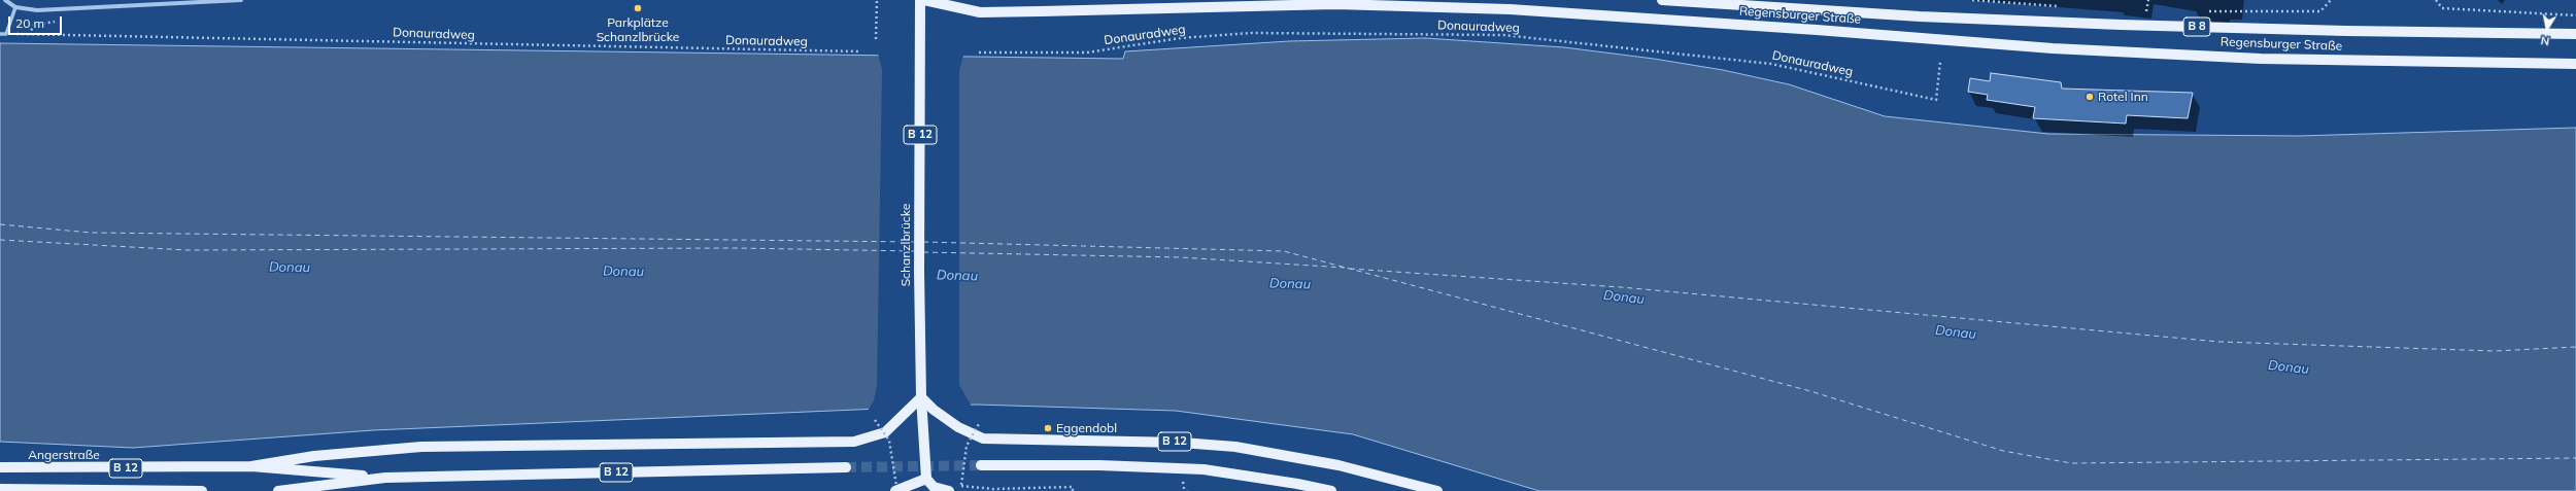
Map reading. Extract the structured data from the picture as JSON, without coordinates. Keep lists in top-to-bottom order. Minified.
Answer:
{"streets":{"main road":["Regensburger Straße","B 8","B 12","Schanzlbrücke","Angerstraße"],"path":["Donauradweg"]},"crossings":[["B 12","Schanzlbrücke"],["B 12","Angerstraße"]],"water":["Donau"],"places":["Parkplätze Schanzlbrücke","Rotel Inn","Eggendobl"],"scale_bar":"20 m","north":"bottom"}
